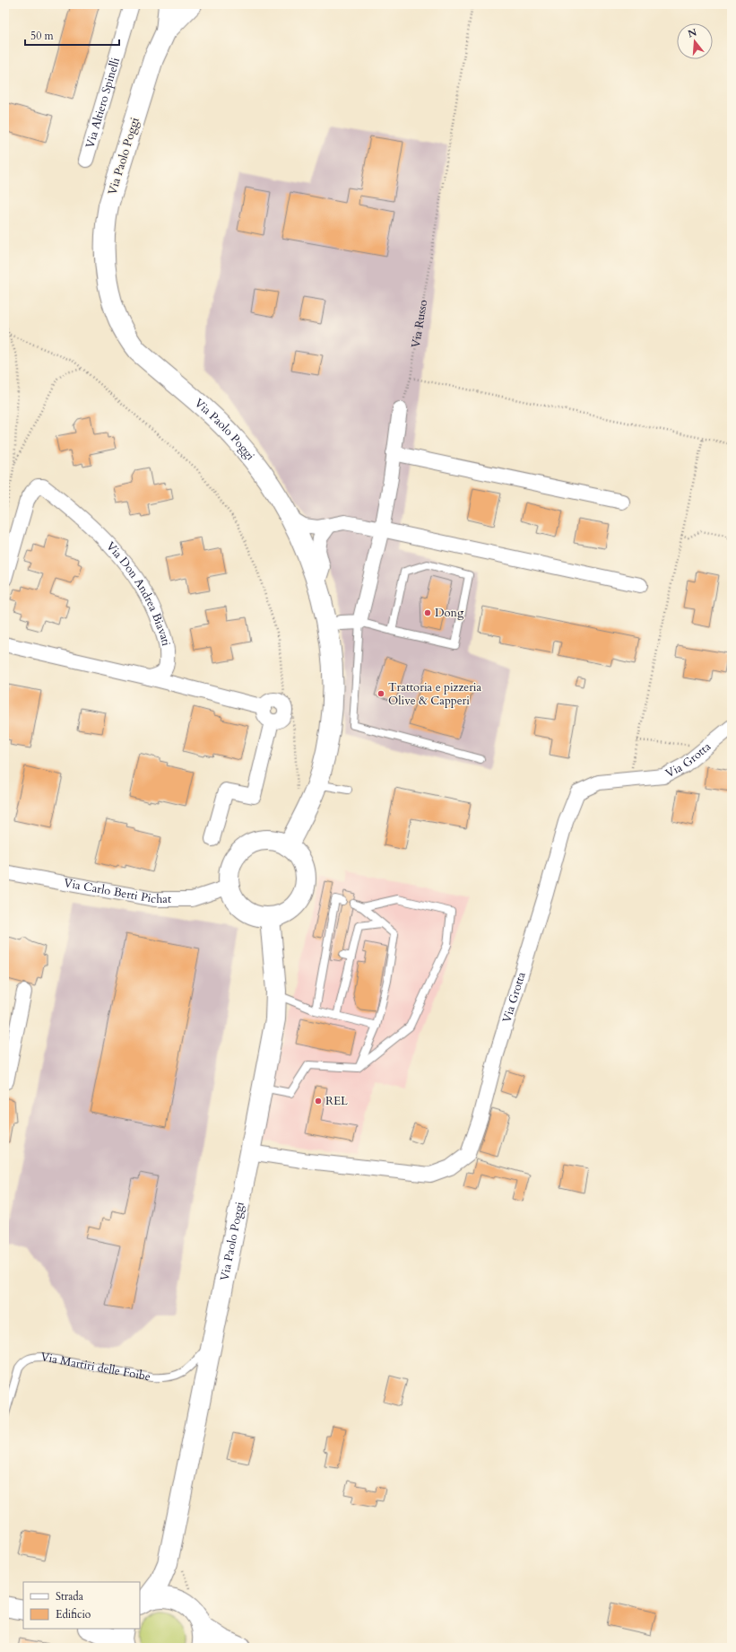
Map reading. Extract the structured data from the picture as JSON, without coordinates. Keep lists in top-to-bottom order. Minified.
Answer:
{"streets":{"main road":["Via Paolo Poggi"],"street":["Via Altiero Spinelli","Via Don Andrea Biavati","Via Grotta","Via Carlo Berti Pichat"],"lane":["Via Martiri delle Foibe"],"path":["Via Russo"]},"crossings":[["Via Paolo Poggi","Via Grotta"],["Via Paolo Poggi","Via Carlo Berti Pichat"],["Via Paolo Poggi","Via Martiri delle Foibe"]],"places":["Dong","Trattoria e pizzeria Olive & Capperi","REL"],"legend":["Strada","Edificio"],"scale_bar":"50 m","north":"top"}
